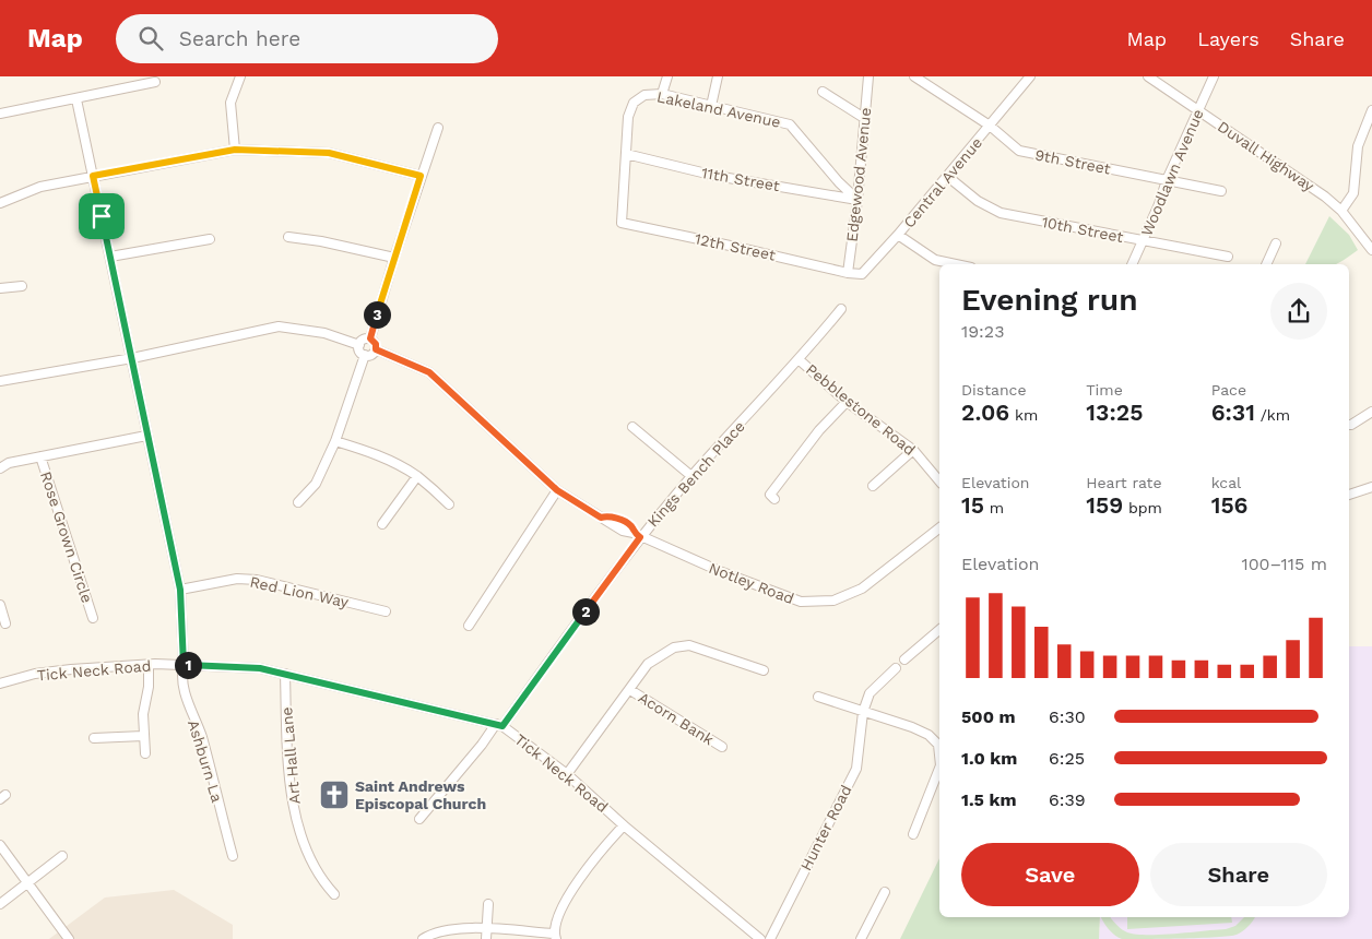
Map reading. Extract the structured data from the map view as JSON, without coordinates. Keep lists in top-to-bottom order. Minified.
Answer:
{"streets":{"street":["Lakeland Avenue","Duvall Highway","9th Street","Woodlawn Avenue","Edgewood Avenue","11th Street","Central Avenue","10th Street","12th Street","Pebblestone Road","Kings Bench Place","Rose Grown Circle","Notley Road","Red Lion Way","Tick Neck Road","Acorn Bank","Art Hall Lane","Ashburn La","Hunter Road"]},"crossings":[["Lakeland Avenue","Edgewood Avenue"],["Lakeland Avenue","11th Street"],["Lakeland Avenue","12th Street"],["Duvall Highway","Woodlawn Avenue"],["9th Street","Woodlawn Avenue"],["9th Street","Central Avenue"],["Woodlawn Avenue","10th Street"],["Edgewood Avenue","11th Street"],["Edgewood Avenue","Central Avenue"],["Edgewood Avenue","12th Street"],["11th Street","12th Street"],["Central Avenue","10th Street"],["Central Avenue","12th Street"],["Pebblestone Road","Kings Bench Place"],["Kings Bench Place","Notley Road"],["Kings Bench Place","Tick Neck Road"],["Red Lion Way","Ashburn La"],["Tick Neck Road","Art Hall Lane"],["Tick Neck Road","Ashburn La"]],"places":{"church":["Saint Andrews Episcopal Church"]},"page":{"header":"Map","search":"Search here","nav":["Map","Layers","Share"],"heading":["Evening run","19:23"],"pins":["3","2","1"],"stats":[["Distance","2.06 km"],["Time","13:25"],["Pace","6:31 /km"],["Elevation","15 m"],["Heart rate","159 bpm"],["kcal","156"]],"chart":["Elevation","100–115 m"],"list":[{"name":"500 m","note":"6:30"},{"name":"1.0 km","note":"6:25"},{"name":"1.5 km","note":"6:39"}],"buttons":["Save","Share"]}}
